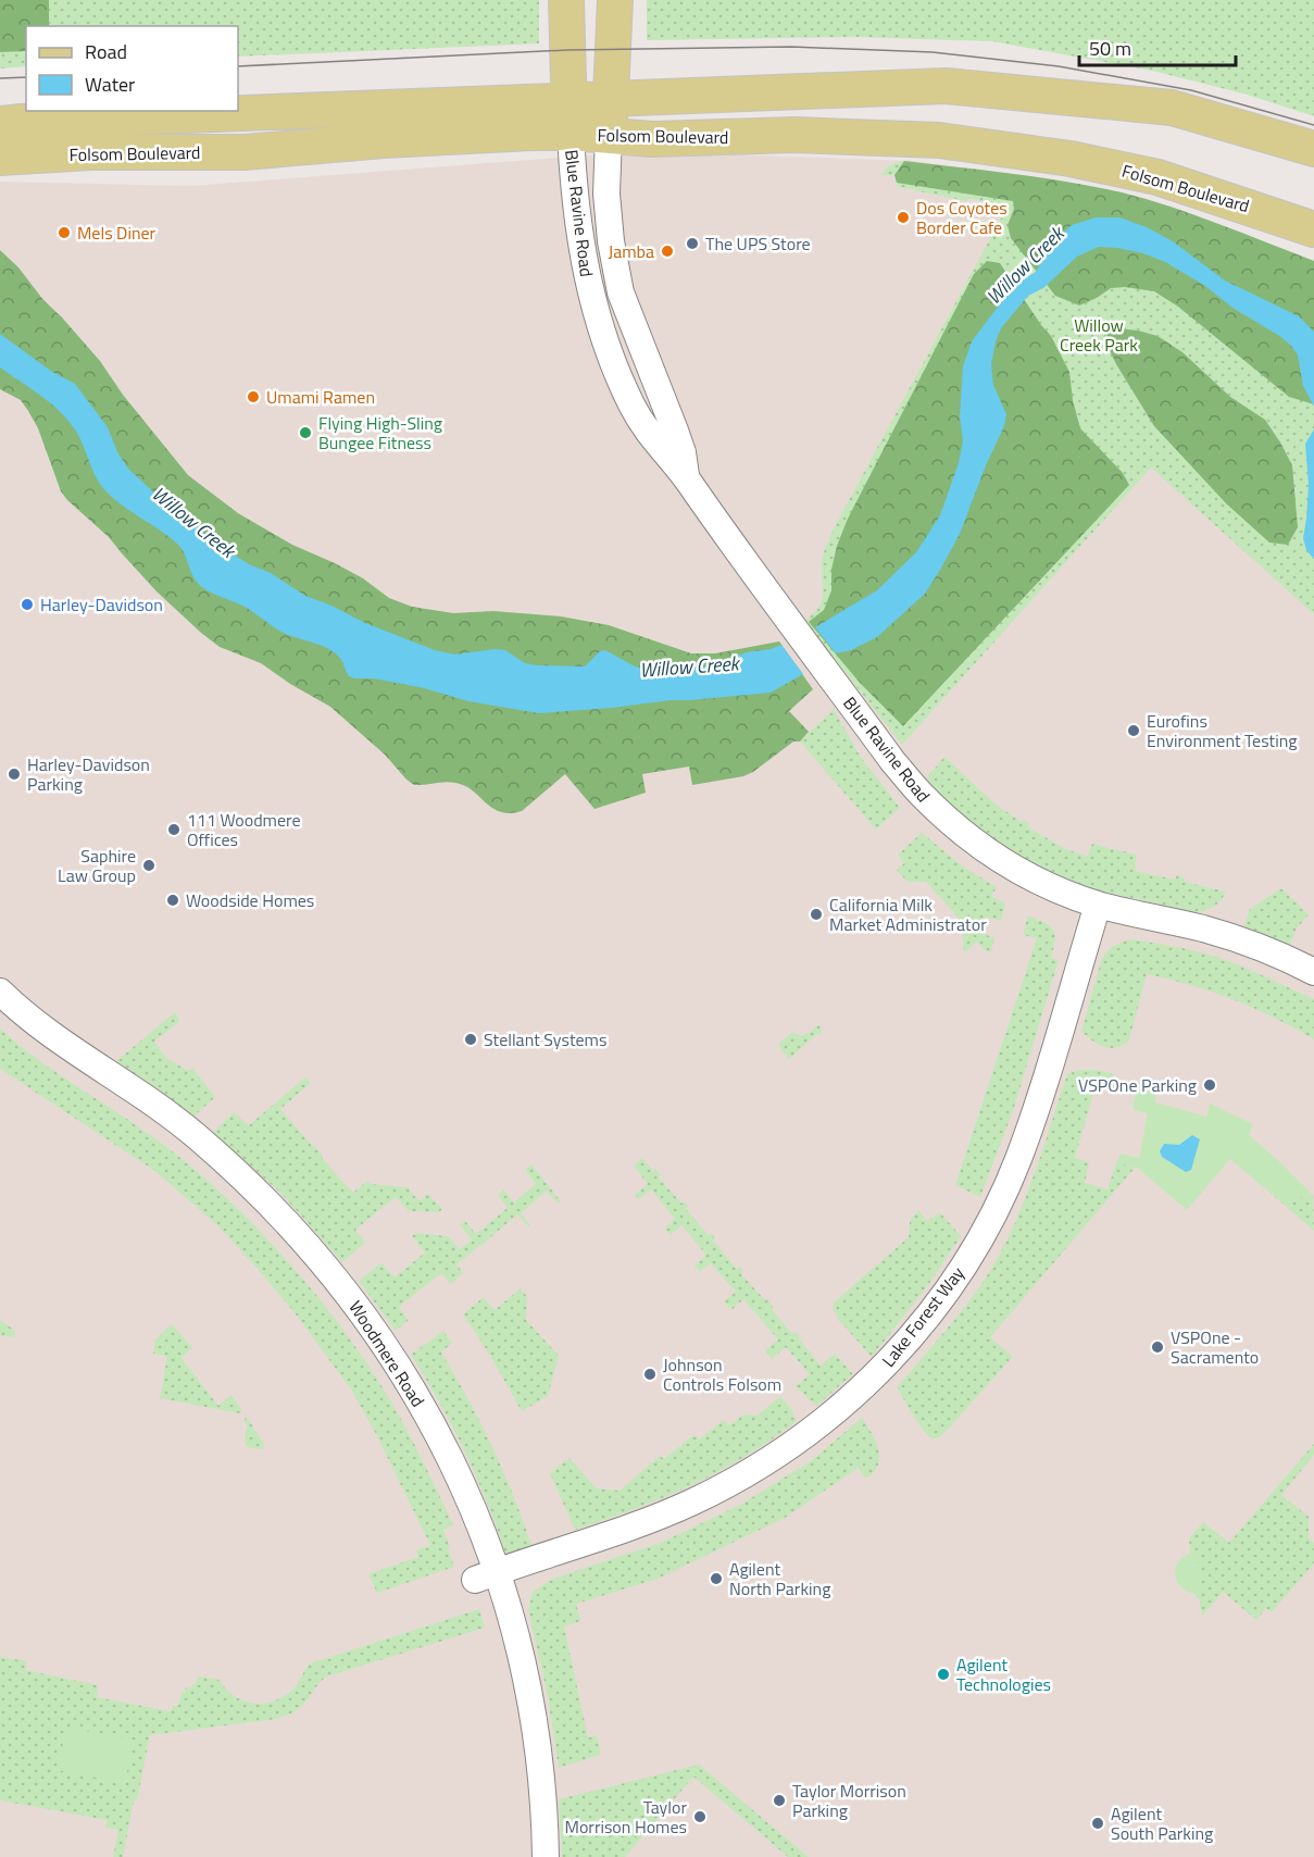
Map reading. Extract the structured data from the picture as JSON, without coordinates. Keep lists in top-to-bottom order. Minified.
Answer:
{"streets":{"main road":["Folsom Boulevard","Blue Ravine Road"],"street":["Lake Forest Way","Woodmere Road"]},"crossings":[["Folsom Boulevard","Blue Ravine Road"],["Blue Ravine Road","Lake Forest Way"],["Lake Forest Way","Woodmere Road"]],"water":["Willow Creek"],"parks":["Willow Creek Park"],"places":["Dos Coyotes Border Cafe","Mels Diner","The UPS Store","Jamba","Umami Ramen","Flying High-Sling Bungee Fitness","Harley-Davidson","Eurofins Environment Testing","Harley-Davidson Parking","111 Woodmere Offices","Saphire Law Group","Woodside Homes","California Milk Market Administrator","Stellant Systems","VSPOne Parking","VSPOne - Sacramento","Johnson Controls Folsom","Agilent North Parking","Agilent Technologies","Taylor Morrison Parking","Taylor Morrison Homes","Agilent South Parking"],"legend":["Road","Water"],"scale_bar":"50 m"}
